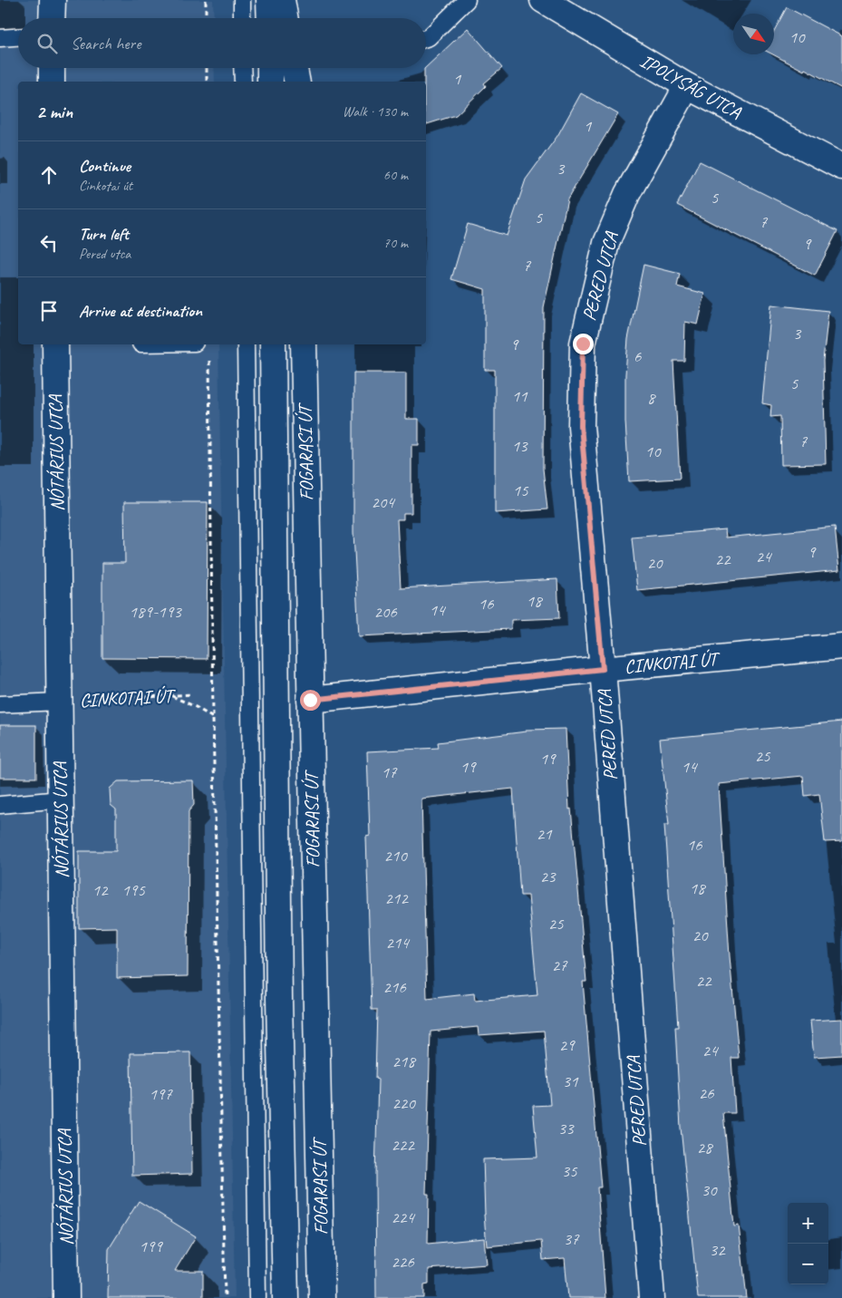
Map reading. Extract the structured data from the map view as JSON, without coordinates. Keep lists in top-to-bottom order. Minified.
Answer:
{"streets":{"street":["IPOLYSÁG UTCA","PERED UTCA","NÓTÁRIUS UTCA","FOGARASI ÚT","CINKOTAI ÚT"]},"crossings":[["IPOLYSÁG UTCA","PERED UTCA"],["PERED UTCA","CINKOTAI ÚT"],["NÓTÁRIUS UTCA","CINKOTAI ÚT"],["FOGARASI ÚT","CINKOTAI ÚT"]],"house_numbers":["10","1","1","3","5","5","7","9","7","3","9","6","5","11","8","7","13","10","15","204","9","24","22","20","18","16","14","189-193","206","25","19","19","14","17","21","16","210","23","18","12","195","212","25","20","214","27","22","216","29","24","218","31","26","197","220","33","222","28","35","30","224","37","199","32","226"],"north":"bottom right","page":{"search":"Search here","heading":["2 min","Walk · 130 m"],"list":[["Continue","Cinkotai út","60 m"],["Turn left","Pered utca","70 m"],"Arrive at destination"],"map_buttons":["+","−"]}}
